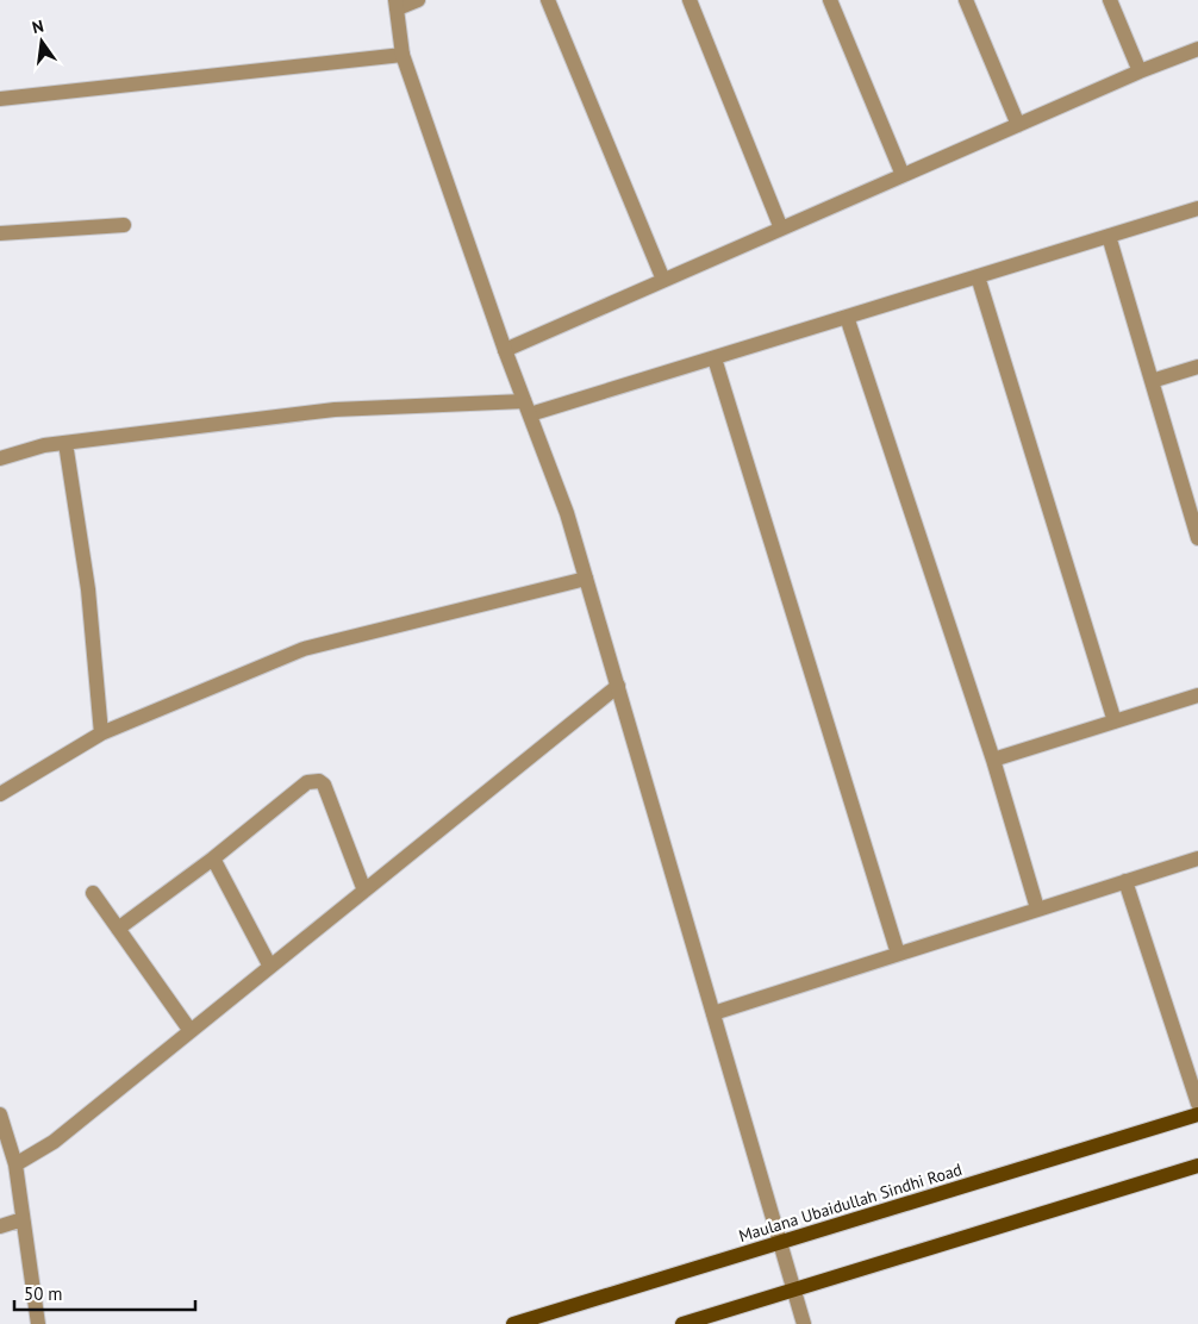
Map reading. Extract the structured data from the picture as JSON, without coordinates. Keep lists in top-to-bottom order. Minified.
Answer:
{"streets":{"main road":["Maulana Ubaidullah Sindhi Road"]},"scale_bar":"50 m","north":"top"}
